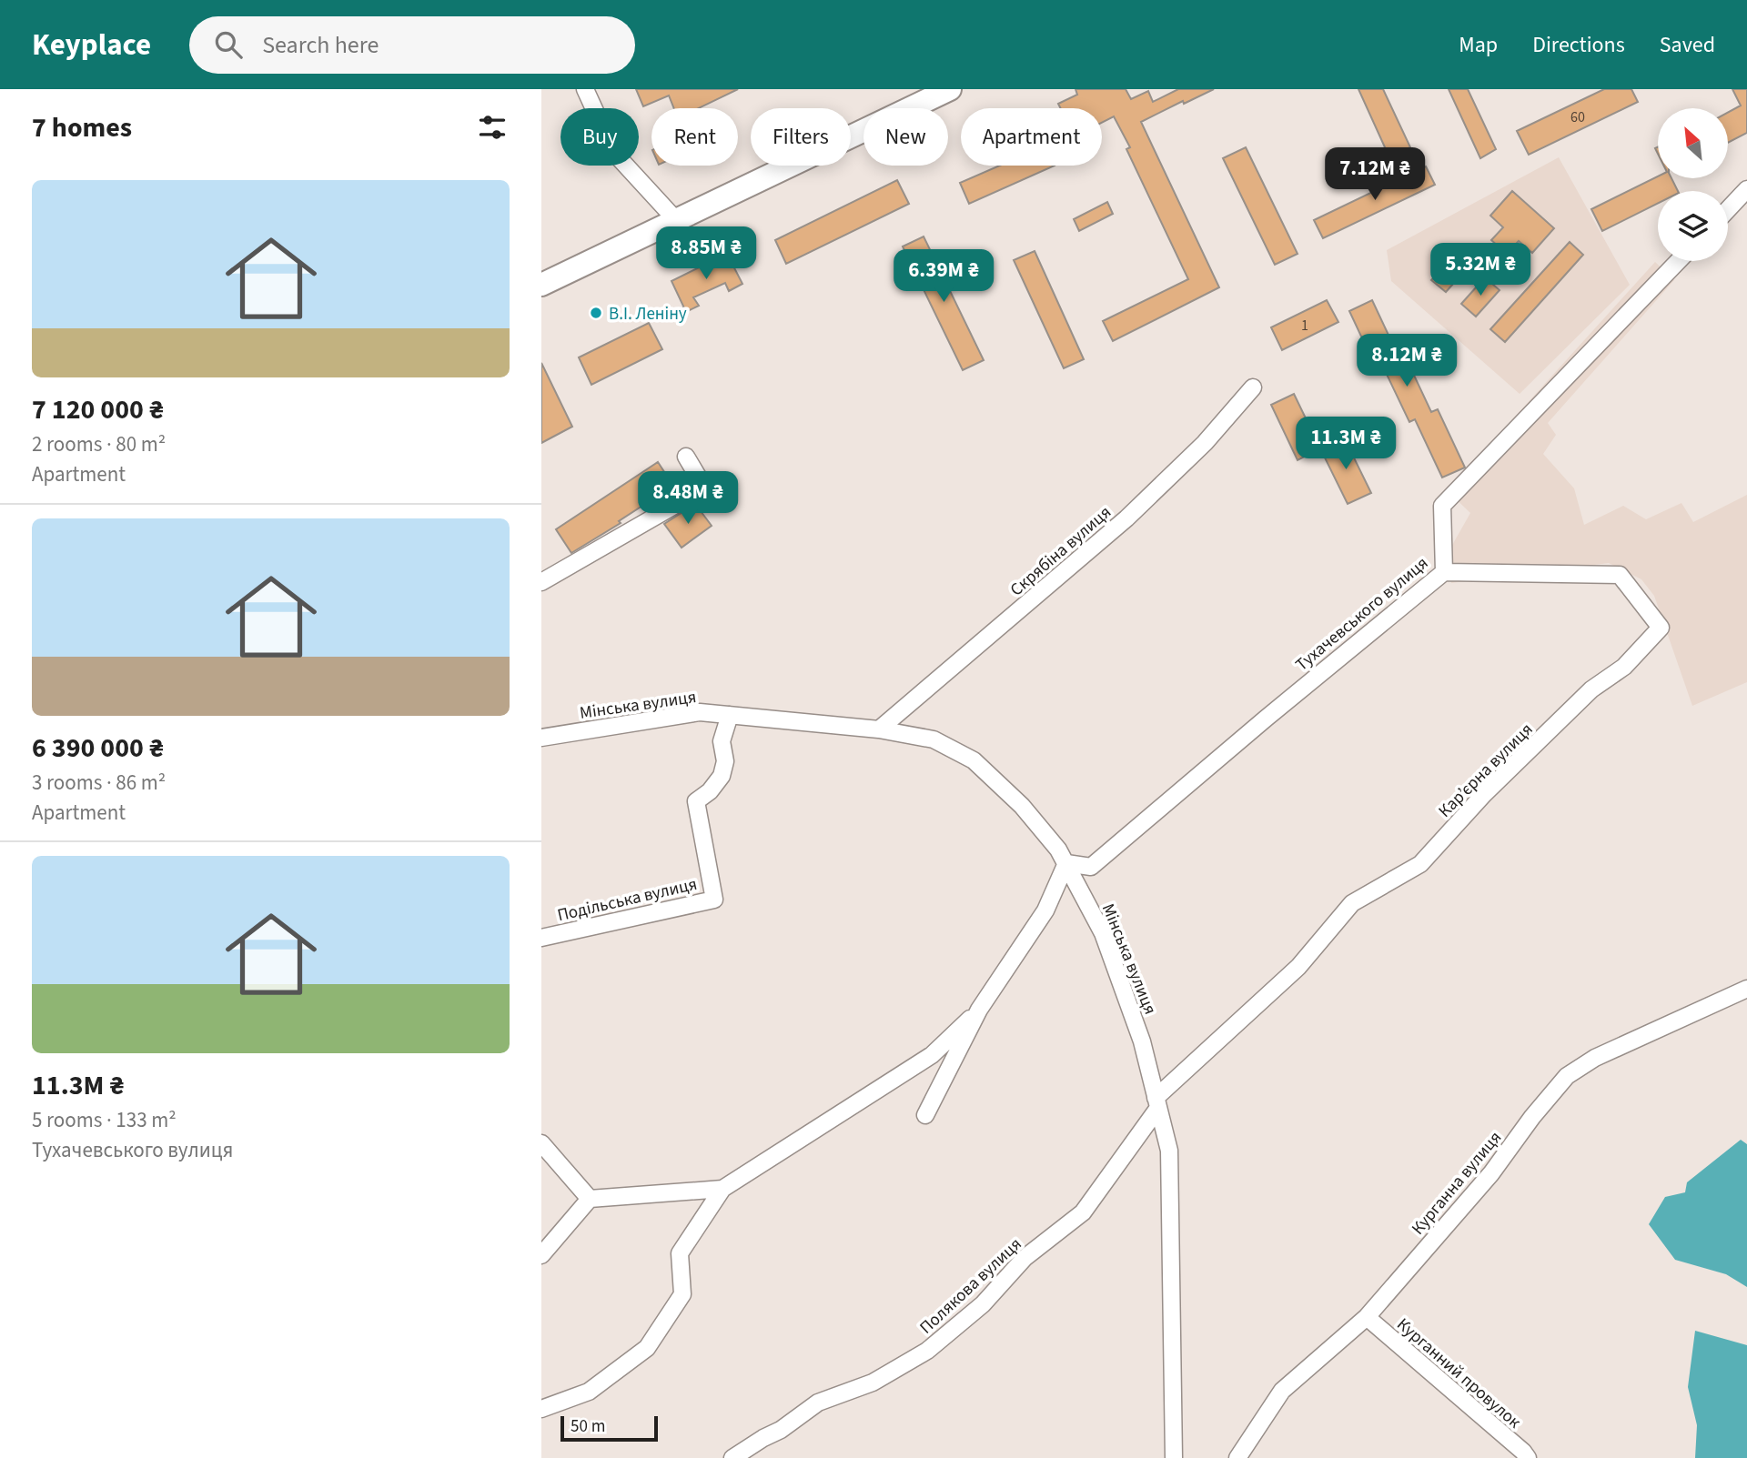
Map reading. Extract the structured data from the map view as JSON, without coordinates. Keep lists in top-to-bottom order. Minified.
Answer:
{"streets":{"street":["Скрябіна вулиця","Тухачевського вулиця","Мінська вулиця","Кар’єрна вулиця","Подільська вулиця","Курганна вулиця","Полякова вулиця","Курганний провулок"]},"crossings":[["Скрябіна вулиця","Мінська вулиця"],["Тухачевського вулиця","Мінська вулиця"],["Тухачевського вулиця","Кар’єрна вулиця"],["Мінська вулиця","Кар’єрна вулиця"],["Мінська вулиця","Подільська вулиця"],["Мінська вулиця","Полякова вулиця"],["Кар’єрна вулиця","Полякова вулиця"],["Курганна вулиця","Курганний провулок"]],"places":["В.І. Леніну"],"house_numbers":["60","1"],"scale_bar":"50 m","north":"top left","page":{"header":"Keyplace","search":"Search here","nav":["Map","Directions","Saved"],"heading":"7 homes","chip":["Buy","Rent","Filters","New","Apartment"],"price":["7.12M ₴","8.85M ₴","5.32M ₴","6.39M ₴","8.12M ₴","11.3M ₴","8.48M ₴"],"list":[{"name":"7 120 000 ₴","note":"2 rooms · 80 m² · Apartment"},{"name":"6 390 000 ₴","note":"3 rooms · 86 m² · Apartment"},{"name":"11.3M ₴","note":"5 rooms · 133 m² · Тухачевського вулиця"}],"scale":"50 m"}}
